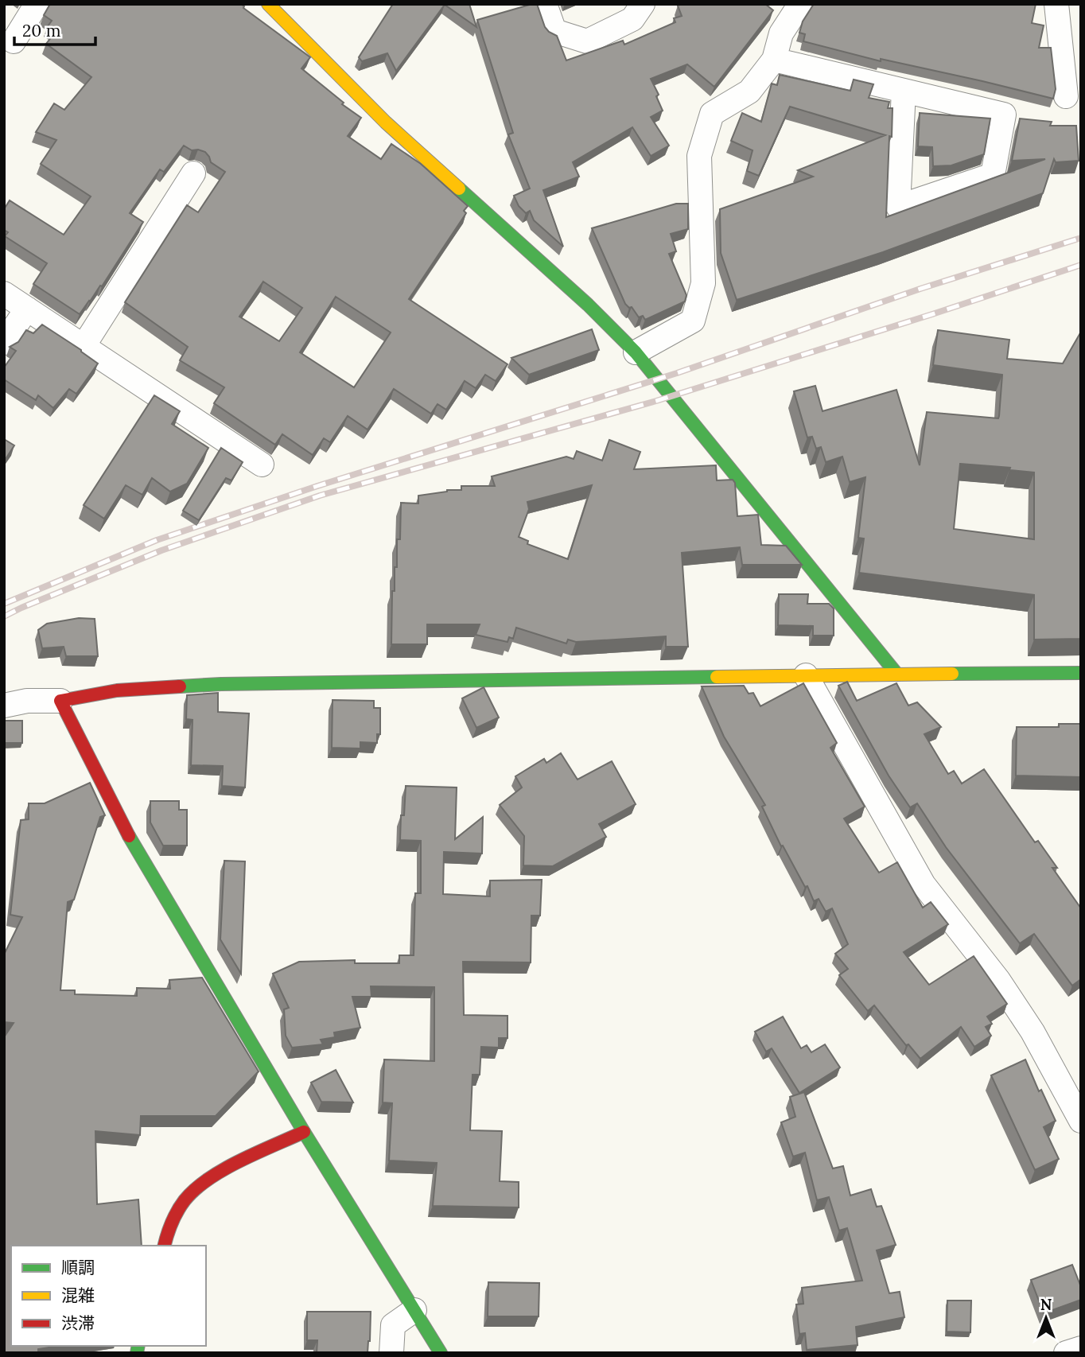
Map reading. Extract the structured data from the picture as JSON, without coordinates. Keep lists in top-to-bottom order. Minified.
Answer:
{"legend":["順調","混雑","渋滞"],"scale_bar":"20 m","north":"top"}
